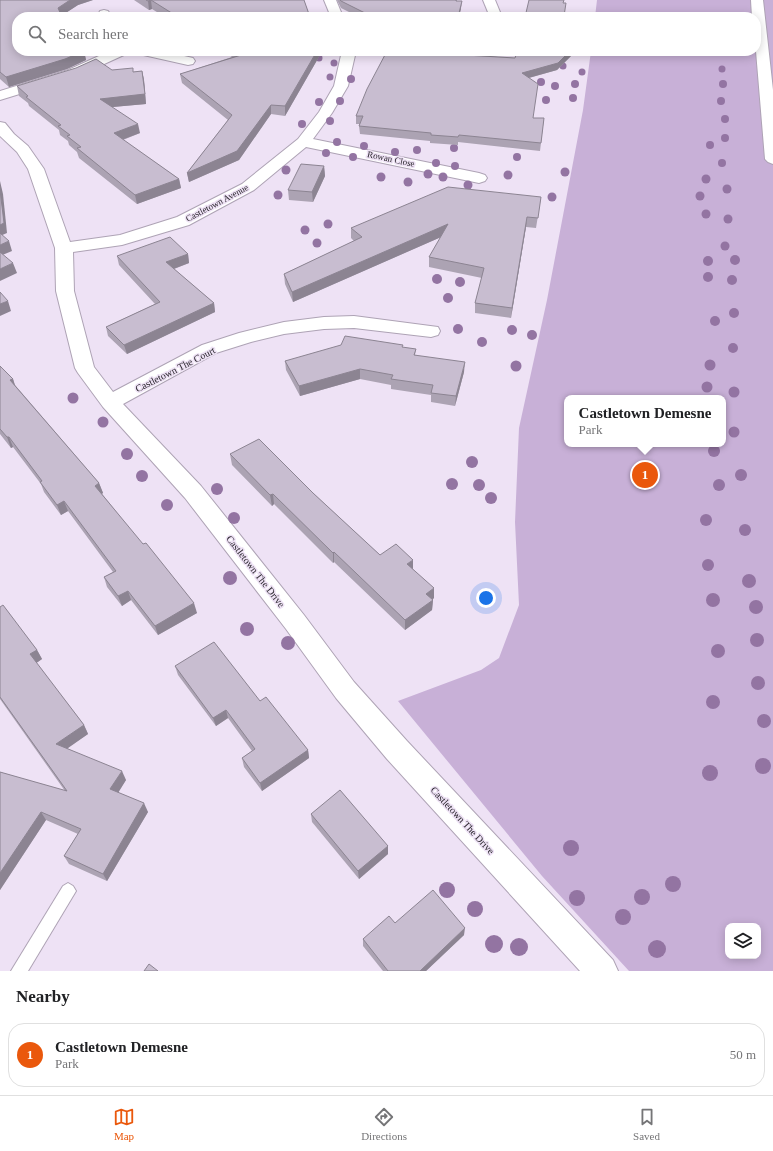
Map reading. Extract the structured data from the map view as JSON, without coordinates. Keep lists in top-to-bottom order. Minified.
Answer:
{"streets":{"street":["Rowan Close","Castletown Avenue","Castletown The Court","Castletown The Drive"]},"crossings":[["Rowan Close","Castletown Avenue"],["Castletown Avenue","Castletown The Drive"],["Castletown The Court","Castletown The Drive"]],"page":{"search":"Search here","popup":["Castletown Demesne","Park"],"pins":"1","heading":"Nearby","list":[{"mark":"1","name":"Castletown Demesne","note":"Park","value":"50 m"}],"nav":["Map","Directions","Saved"]}}
